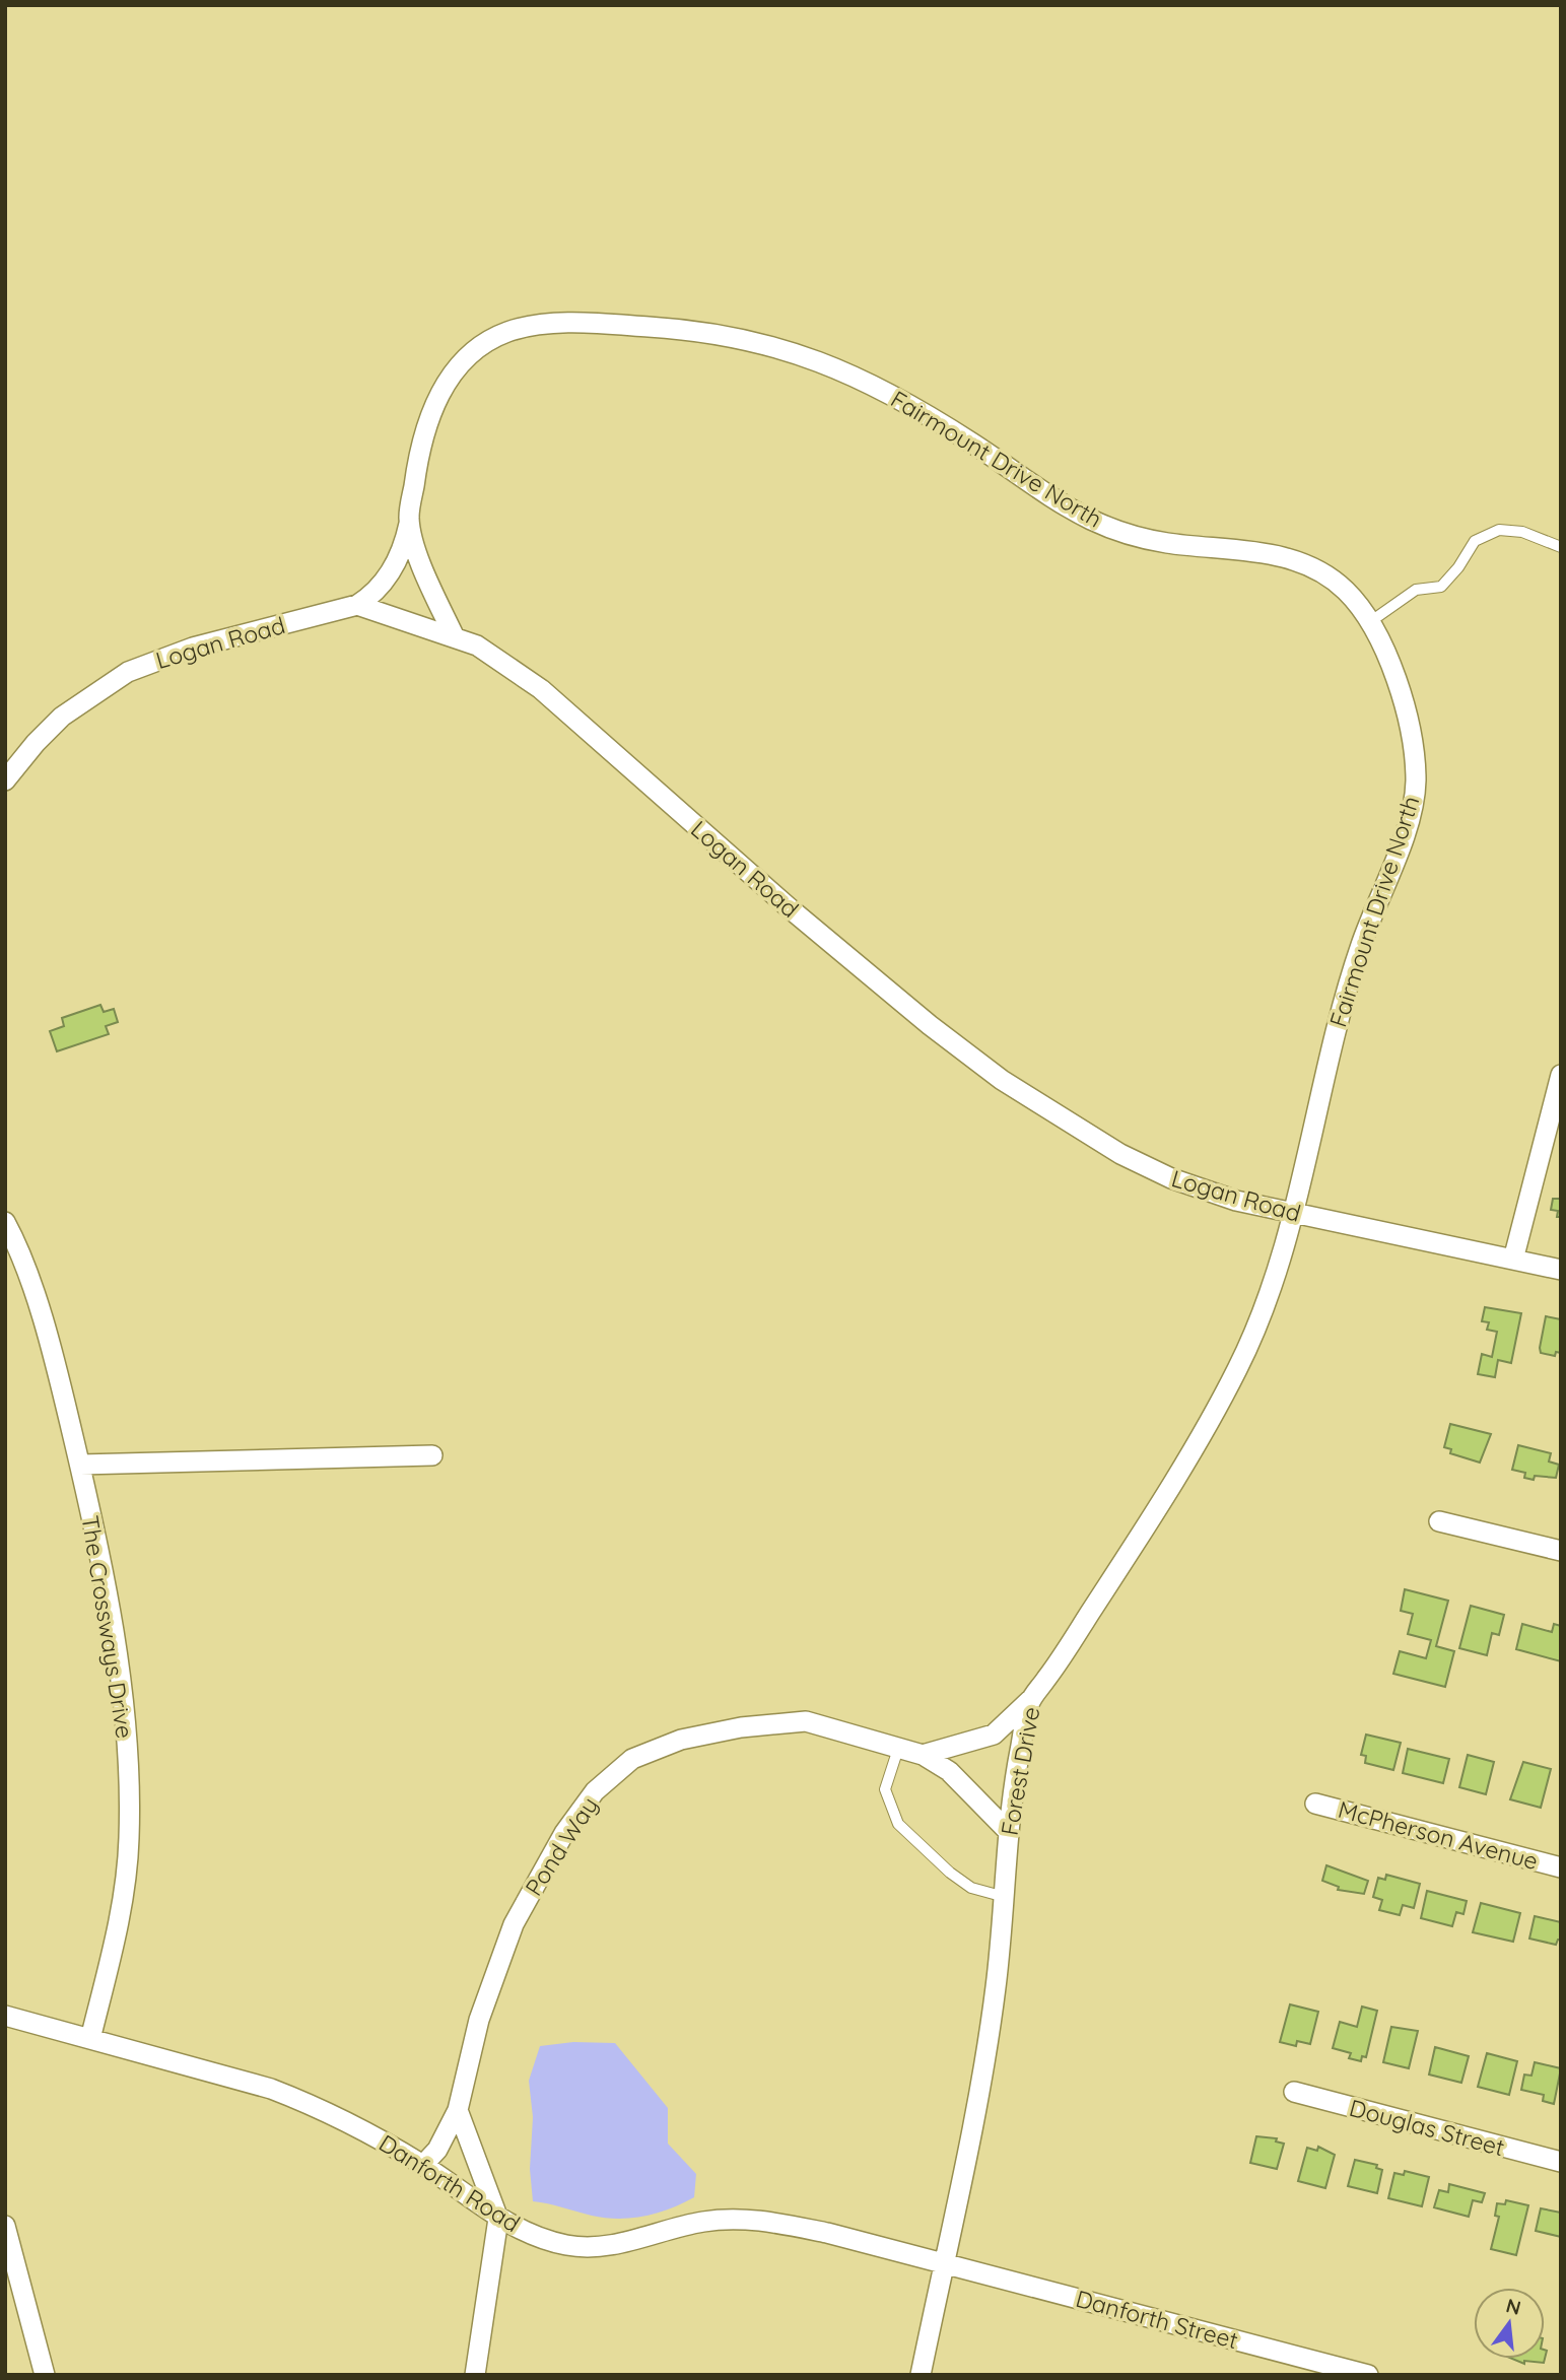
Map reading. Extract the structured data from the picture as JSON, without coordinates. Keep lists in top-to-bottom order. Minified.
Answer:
{"streets":{"street":["Fairmount Drive North","Logan Road","The Crossways Drive","Forest Drive","McPherson Avenue","Pond Way","Douglas Street","Danforth Road","Danforth Street"]},"crossings":[["Fairmount Drive North","Logan Road"],["Fairmount Drive North","Forest Drive"],["Logan Road","Forest Drive"],["The Crossways Drive","Danforth Road"],["Forest Drive","Pond Way"],["Forest Drive","Danforth Road"],["Forest Drive","Danforth Street"],["Pond Way","Danforth Road"],["Danforth Road","Danforth Street"]],"north":"top"}
